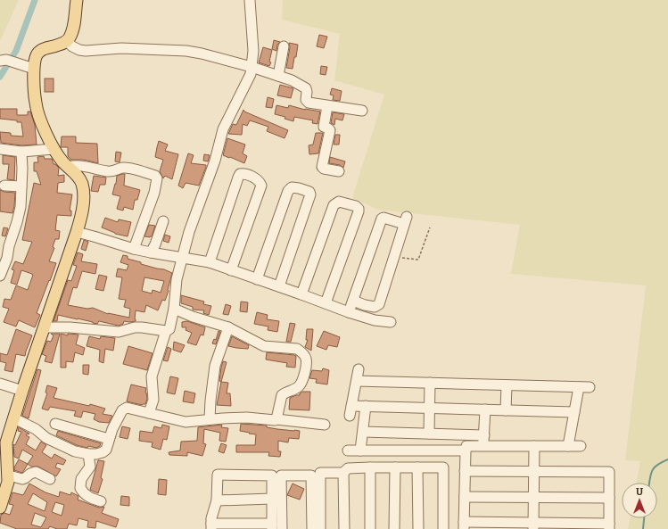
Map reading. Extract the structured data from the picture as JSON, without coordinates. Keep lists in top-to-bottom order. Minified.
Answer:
{"north":"top"}
